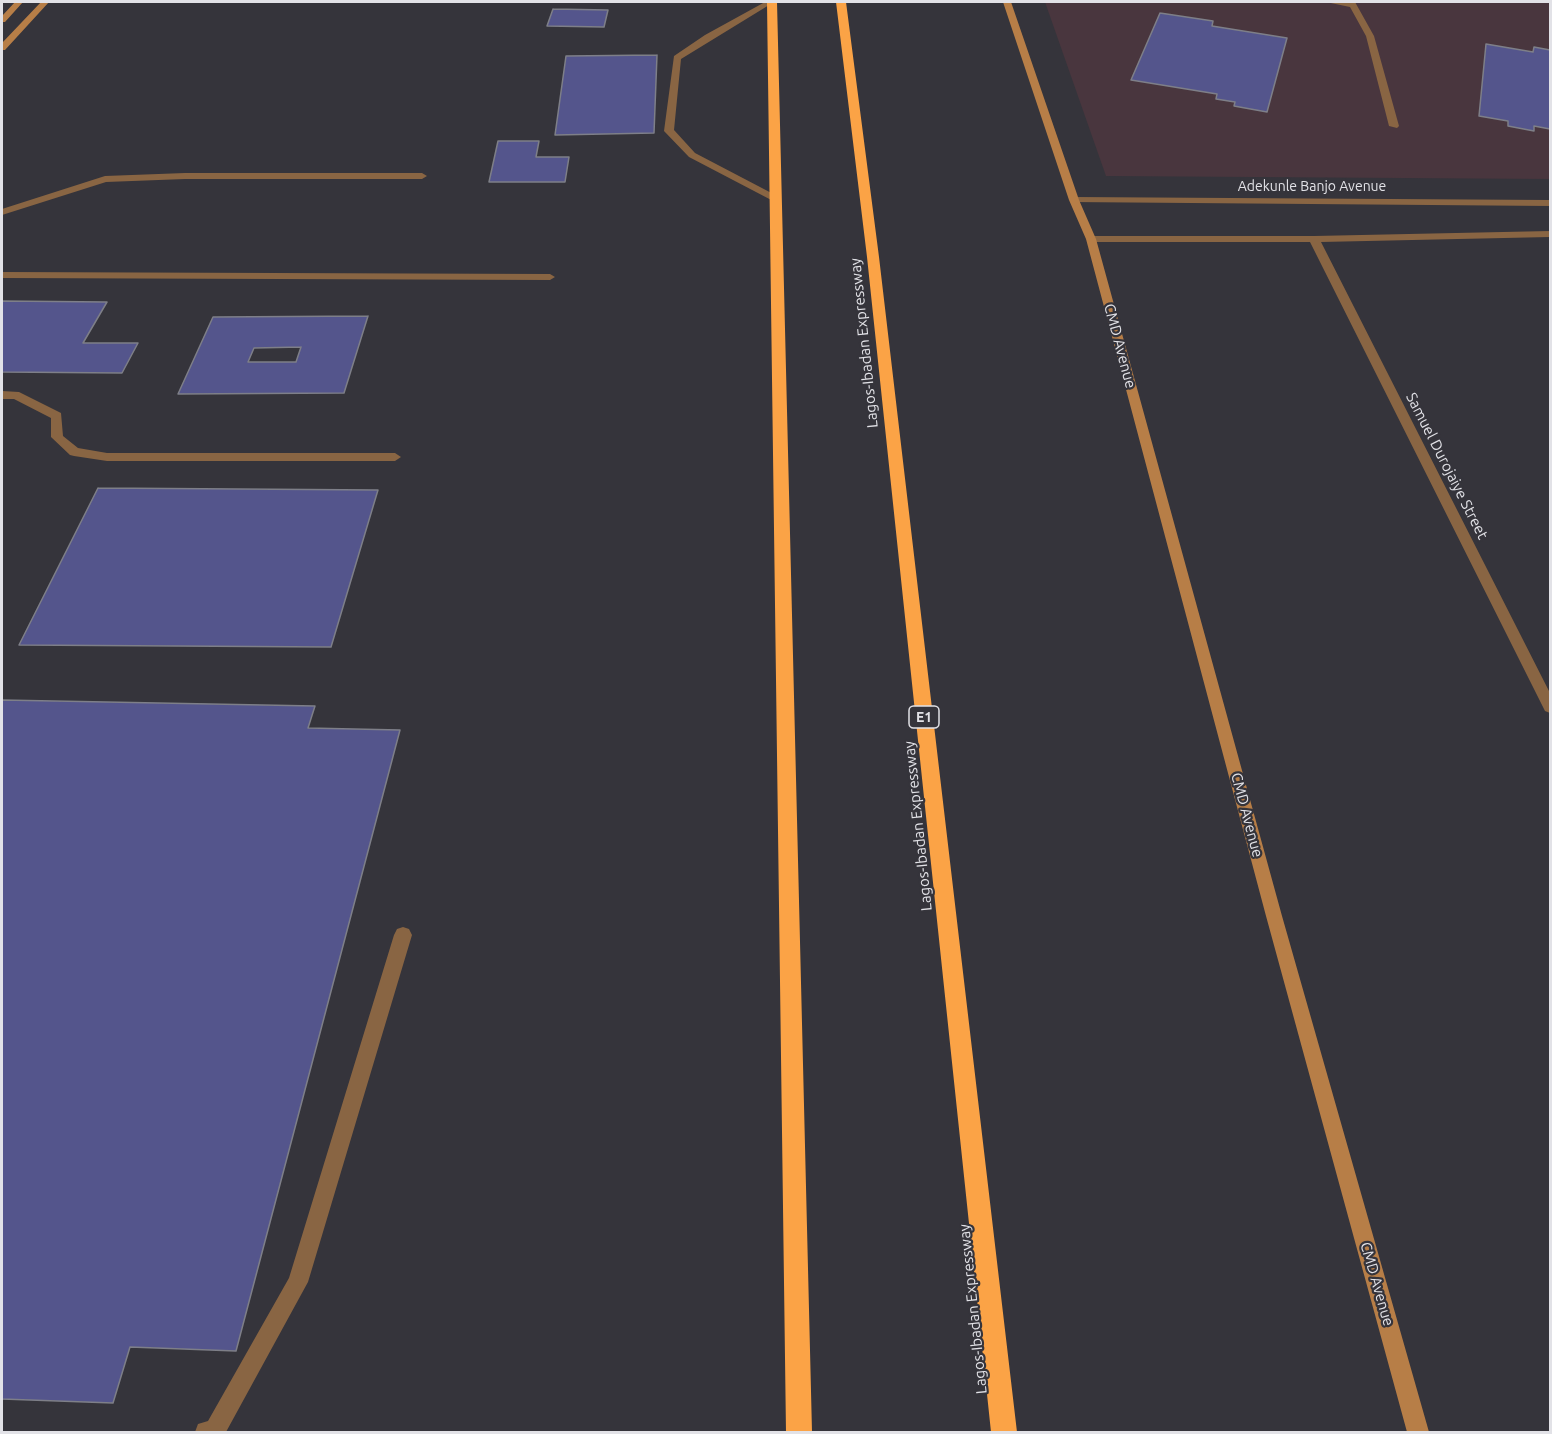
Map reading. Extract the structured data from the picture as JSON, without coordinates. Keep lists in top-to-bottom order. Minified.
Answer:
{"streets":{"highway":["Lagos-Ibadan Expressway","E1"],"street":["Adekunle Banjo Avenue","CMD Avenue","Samuel Durojaiye Street"]},"crossings":[["Adekunle Banjo Avenue","CMD Avenue"]]}
